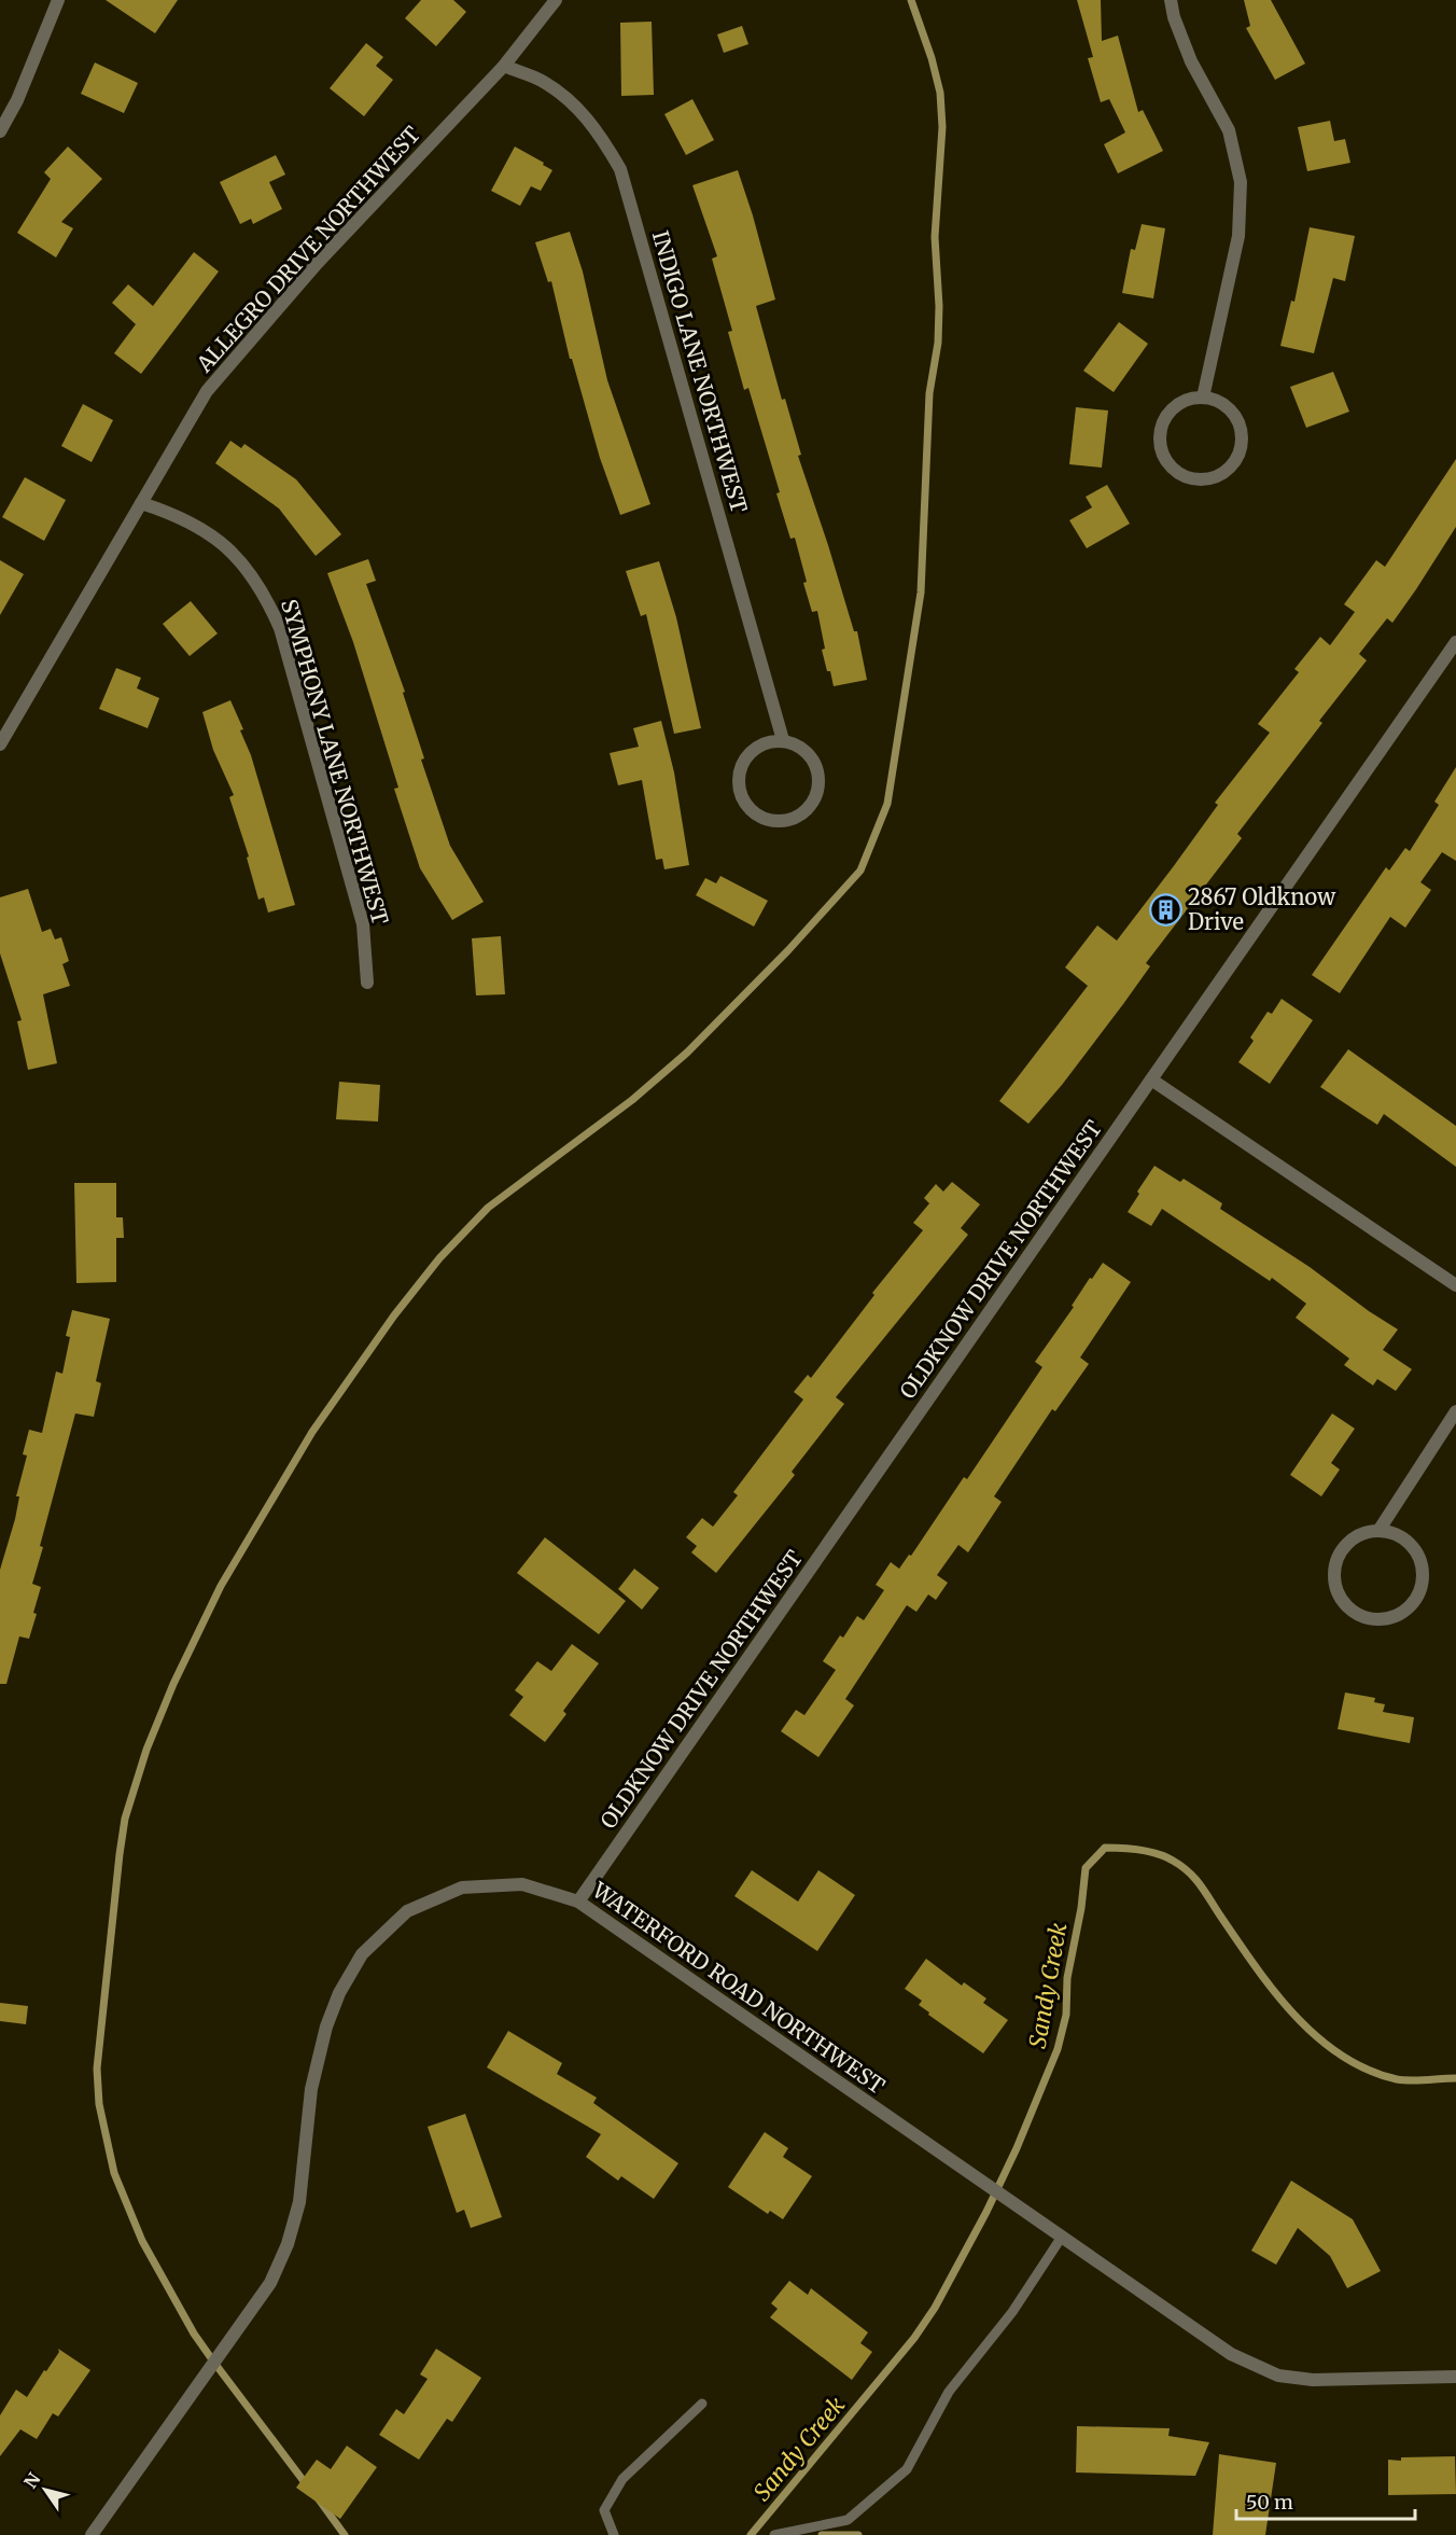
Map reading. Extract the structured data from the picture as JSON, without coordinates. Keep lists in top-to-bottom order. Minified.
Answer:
{"streets":{"street":["ALLEGRO DRIVE NORTHWEST","INDIGO LANE NORTHWEST","SYMPHONY LANE NORTHWEST","OLDKNOW DRIVE NORTHWEST","WATERFORD ROAD NORTHWEST"]},"crossings":[["ALLEGRO DRIVE NORTHWEST","INDIGO LANE NORTHWEST"],["ALLEGRO DRIVE NORTHWEST","SYMPHONY LANE NORTHWEST"],["OLDKNOW DRIVE NORTHWEST","WATERFORD ROAD NORTHWEST"]],"water":["Sandy Creek"],"places":{"building":["2867 Oldknow Drive"]},"scale_bar":"50 m","north":"top left"}
